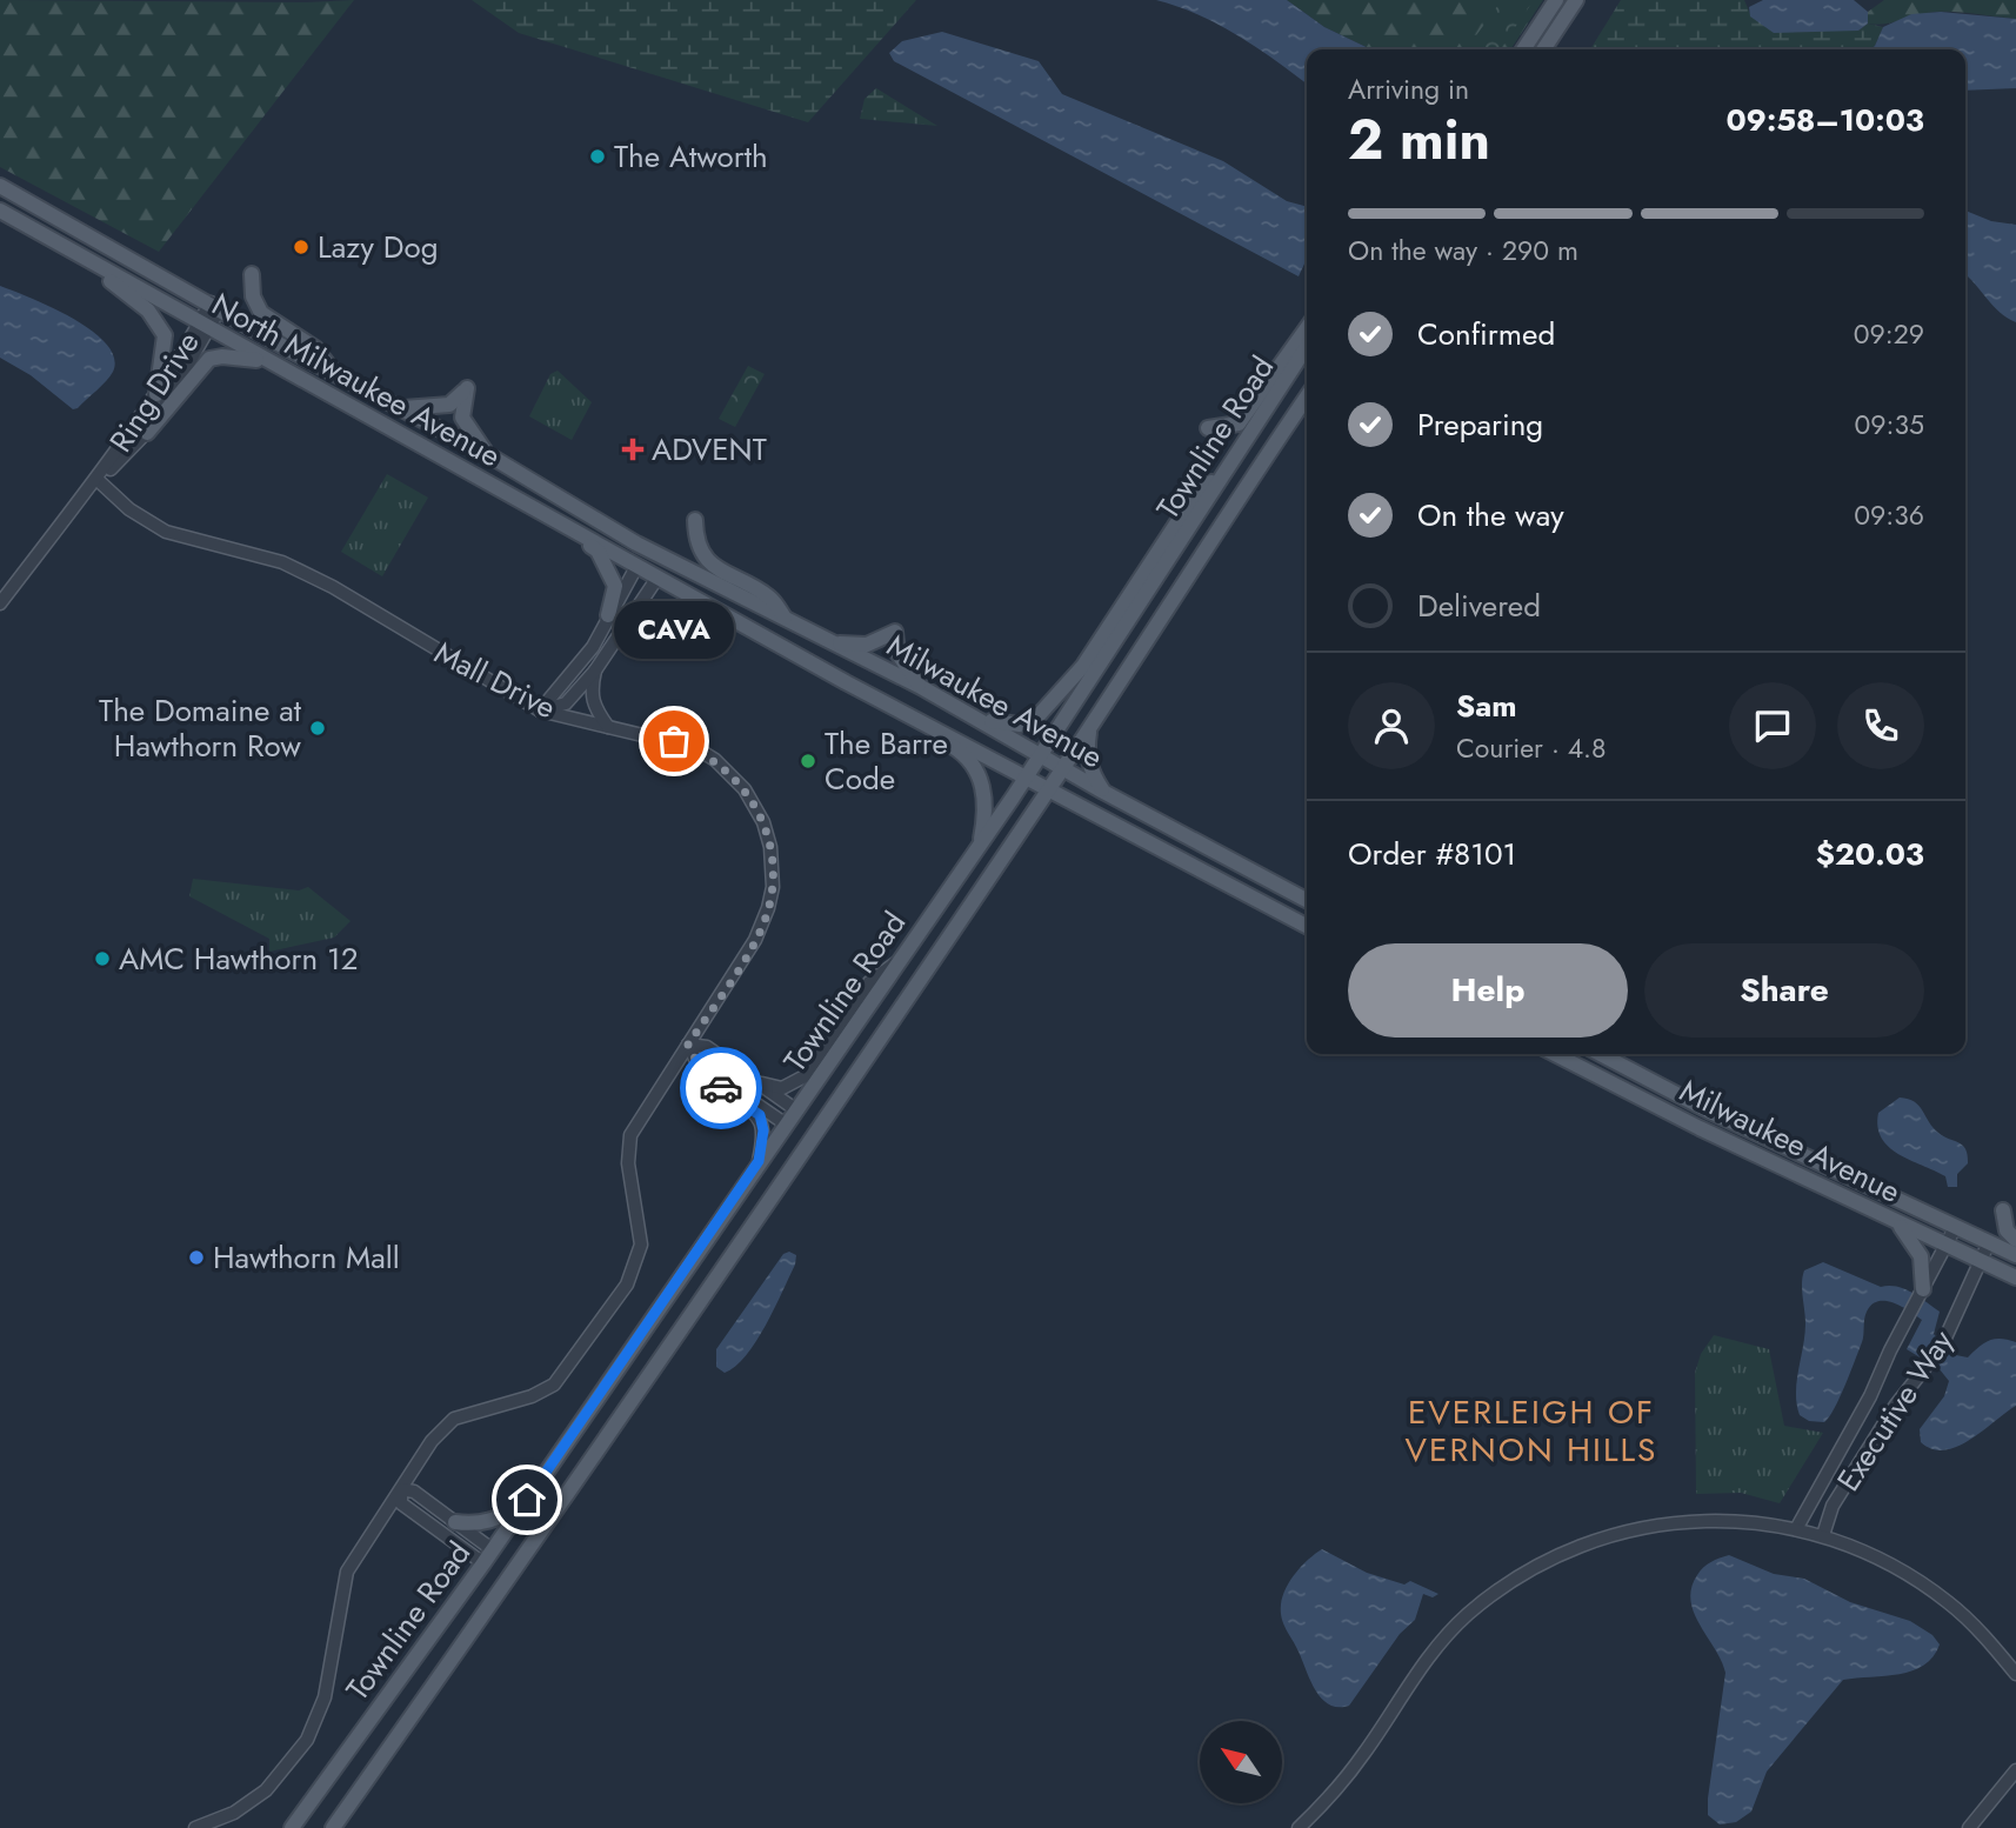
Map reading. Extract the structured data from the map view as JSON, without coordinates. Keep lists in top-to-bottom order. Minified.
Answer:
{"streets":{"main road":["North Milwaukee Avenue","Townline Road","Milwaukee Avenue"],"street":["Ring Drive","Mall Drive","Executive Way"]},"crossings":[["North Milwaukee Avenue","Ring Drive"],["North Milwaukee Avenue","Milwaukee Avenue"],["Ring Drive","Mall Drive"],["Townline Road","Milwaukee Avenue"],["Milwaukee Avenue","Executive Way"]],"districts":["EVERLEIGH OF VERNON HILLS"],"places":{"other":["The Atworth","Lazy Dog","The Domaine at Hawthorn Row","CAVA","The Barre Code","AMC Hawthorn 12","Hawthorn Mall"],"health":["ADVENT"]},"north":"top left","page":{"heading":["2 min","Arriving in","09:58–10:03"],"panel":["Sam","Courier · 4.8","Order #8101","$20.03"],"bar":"On the way · 290 m","list":[["Confirmed","09:29"],["Preparing","09:35"],["On the way","09:36"],"Delivered"],"bubble":"CAVA","buttons":["Help","Share"]}}
